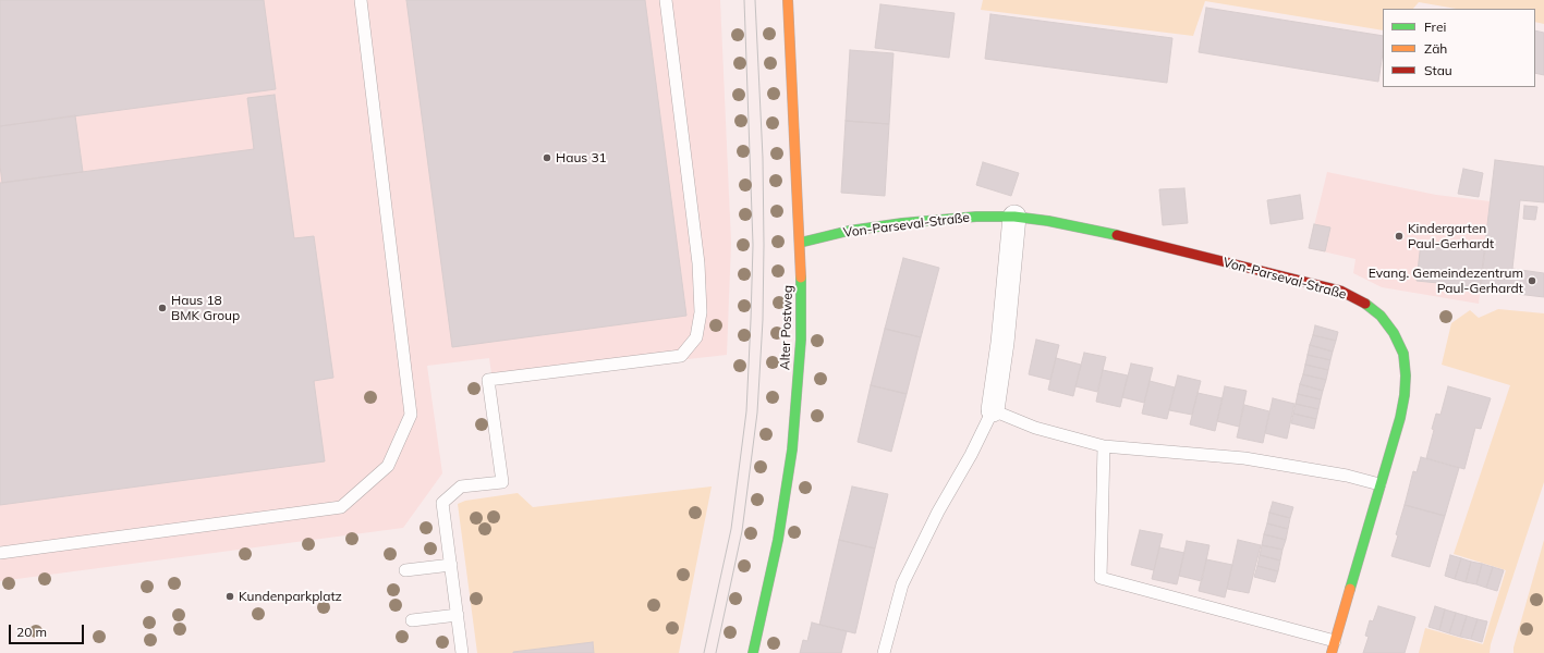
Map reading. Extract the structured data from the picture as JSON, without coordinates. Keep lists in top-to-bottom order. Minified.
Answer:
{"streets":{"street":["Von-Parseval-Straße","Alter Postweg"]},"crossings":[["Von-Parseval-Straße","Alter Postweg"]],"places":["Haus 31","Kindergarten Paul-Gerhardt","Evang. Gemeindezentrum Paul-Gerhardt","Haus 18 BMK Group","Kundenparkplatz"],"legend":["Frei","Zäh","Stau"],"scale_bar":"20 m"}
